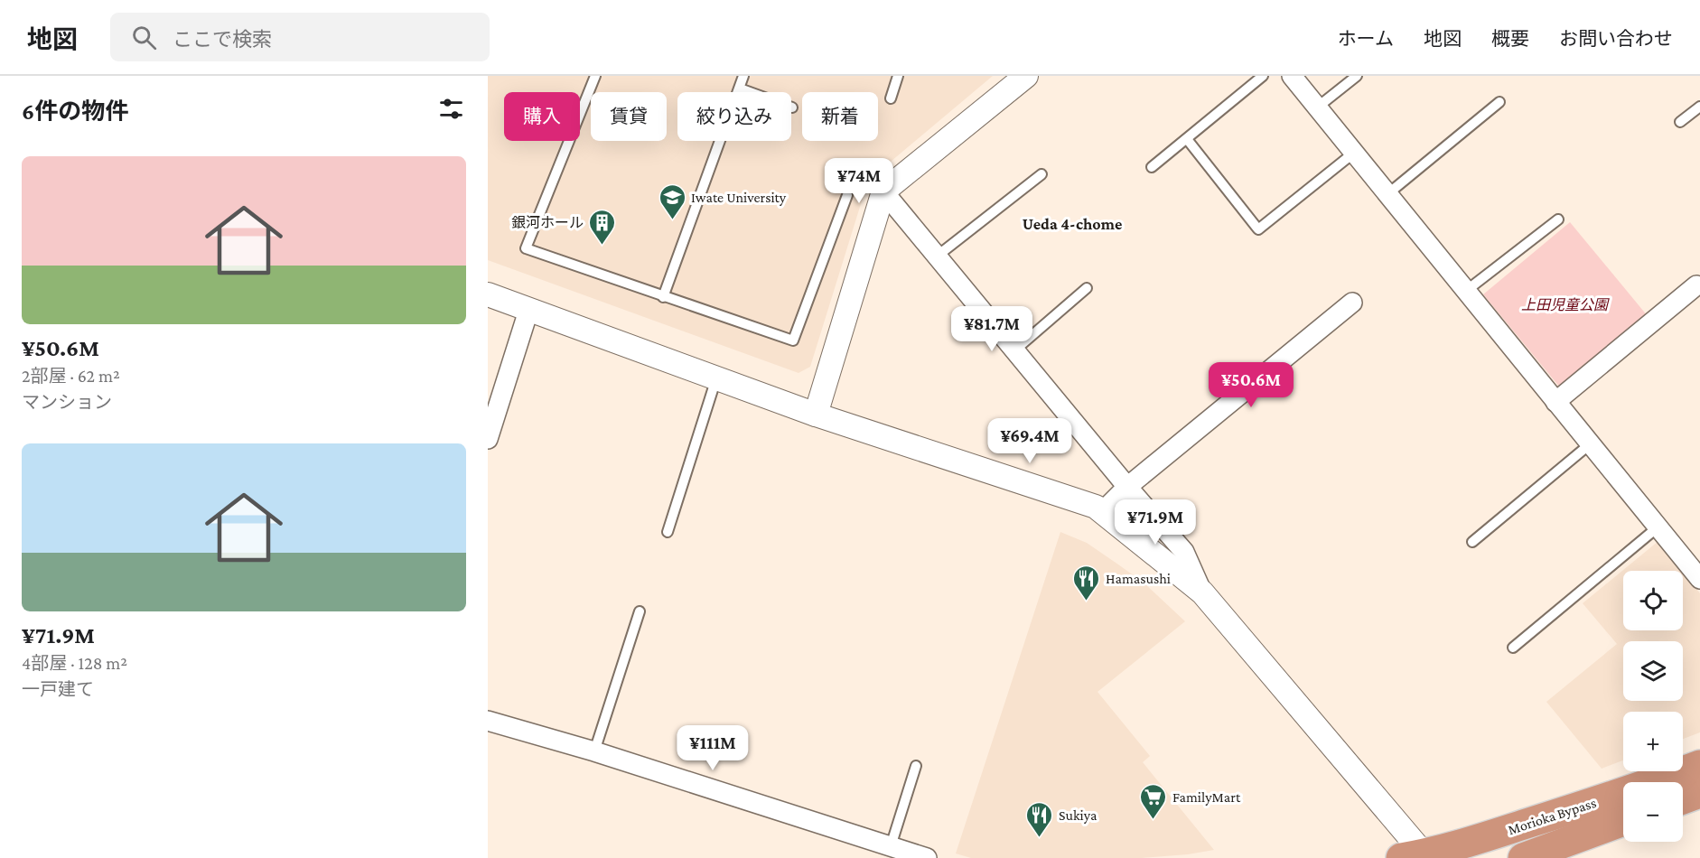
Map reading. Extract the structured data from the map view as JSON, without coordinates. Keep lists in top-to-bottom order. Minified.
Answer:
{"streets":{"highway":["Morioka Bypass"]},"districts":["Ueda 4-chome"],"parks":["上田児童公園"],"places":{"school or university":["Iwate University"],"building":["銀河ホール"],"restaurant":["Hamasushi","Sukiya"],"supermarket":["FamilyMart"]},"page":{"header":"地図","search":"ここで検索","nav":["ホーム","地図","概要","お問い合わせ"],"heading":"6件の物件","chip":["購入","賃貸","絞り込み","新着"],"list":[{"name":"¥50.6M","note":"2部屋 · 62 m² · マンション"},{"name":"¥71.9M","note":"4部屋 · 128 m² · 一戸建て"}],"price":["¥74M","¥81.7M","¥50.6M","¥69.4M","¥71.9M","¥111M"],"map_buttons":["+","−"]}}
